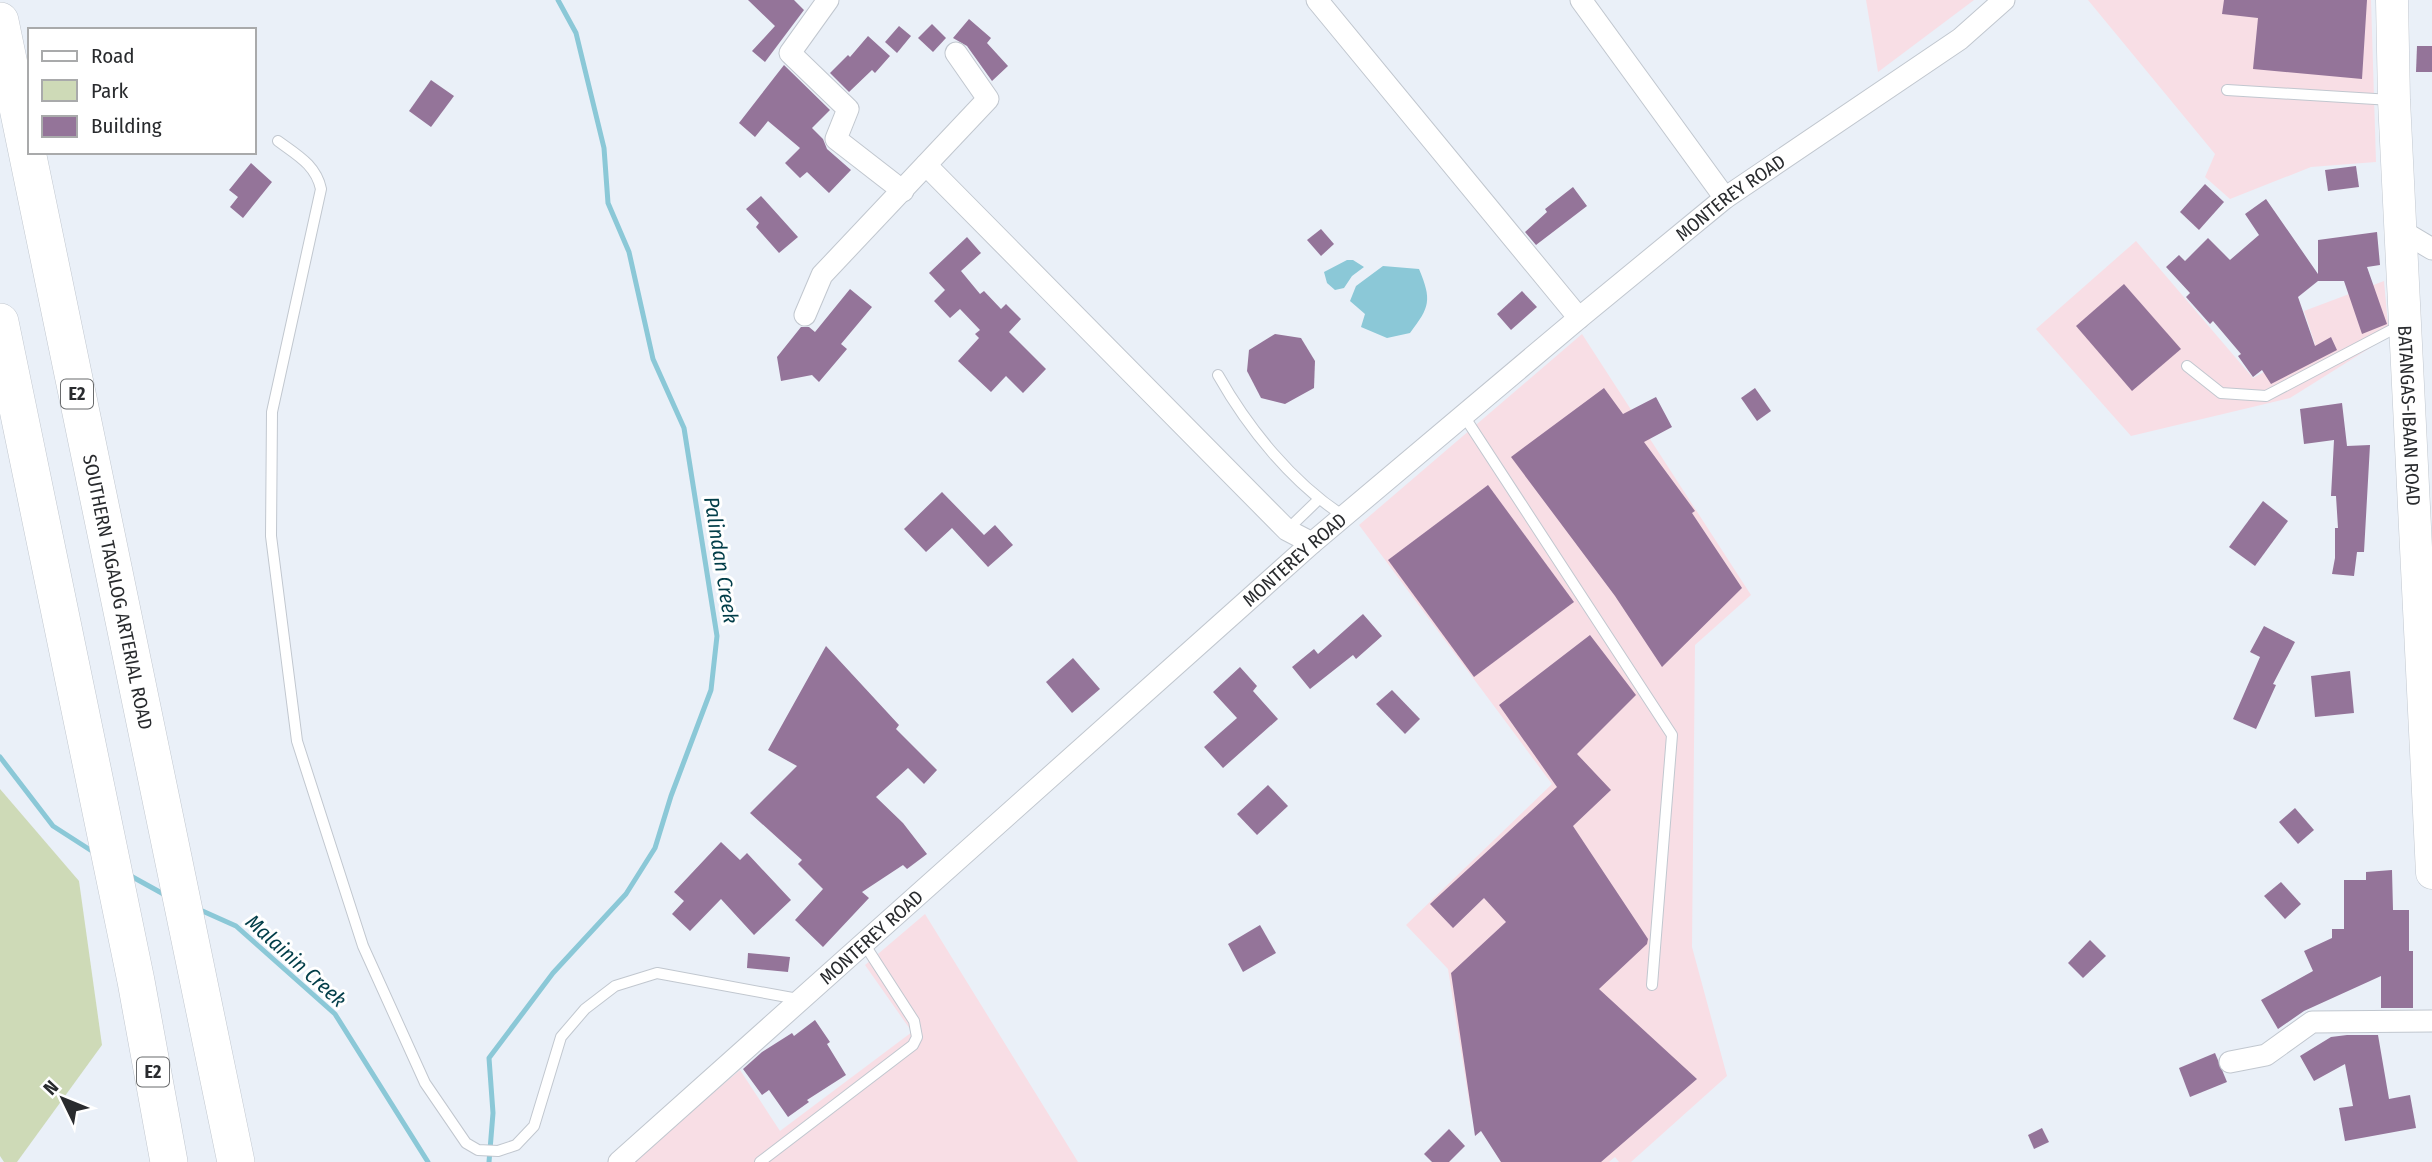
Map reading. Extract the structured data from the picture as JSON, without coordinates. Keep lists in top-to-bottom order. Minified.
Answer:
{"streets":{"highway":["E2","SOUTHERN TAGALOG ARTERIAL ROAD"],"main road":["BATANGAS-IBAAN ROAD"],"street":["MONTEREY ROAD"]},"water":["Palindan Creek","Malainin Creek"],"legend":["Road","Park","Building"],"north":"top left"}
